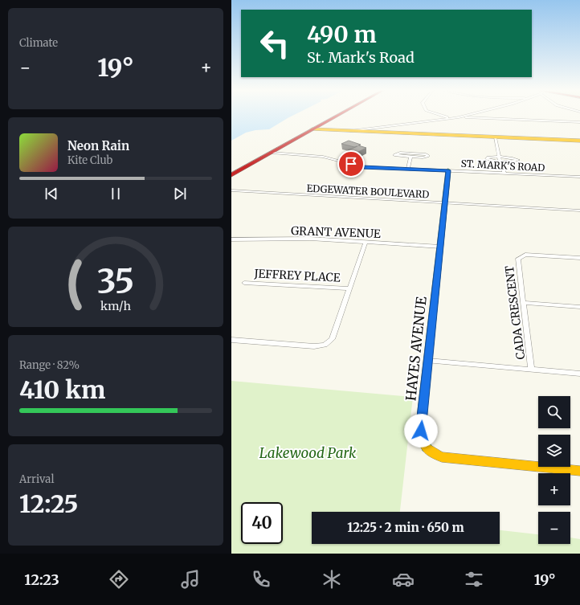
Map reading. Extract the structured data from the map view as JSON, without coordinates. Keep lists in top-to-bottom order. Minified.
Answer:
{"streets":{"street":["ST. MARK'S ROAD","EDGEWATER BOULEVARD","GRANT AVENUE","JEFFREY PLACE","CADA CRESCENT","HAYES AVENUE"]},"crossings":[["ST. MARK'S ROAD","HAYES AVENUE"],["EDGEWATER BOULEVARD","HAYES AVENUE"],["GRANT AVENUE","HAYES AVENUE"]],"parks":["Lakewood Park"],"page":{"tile":["Climate",["Range · 82%","410 km"],["Arrival","12:25"]],"turn":["490 m","St. Mark's Road"],"heat":["−","19°","+"],"song":["Neon Rain","Kite Club"],"map_buttons":["+","−"],"limit":"40","trip":"12:25 · 2 min · 650 m","tabs":["12:23","19°"],"gauge":["35","km/h"]}}
